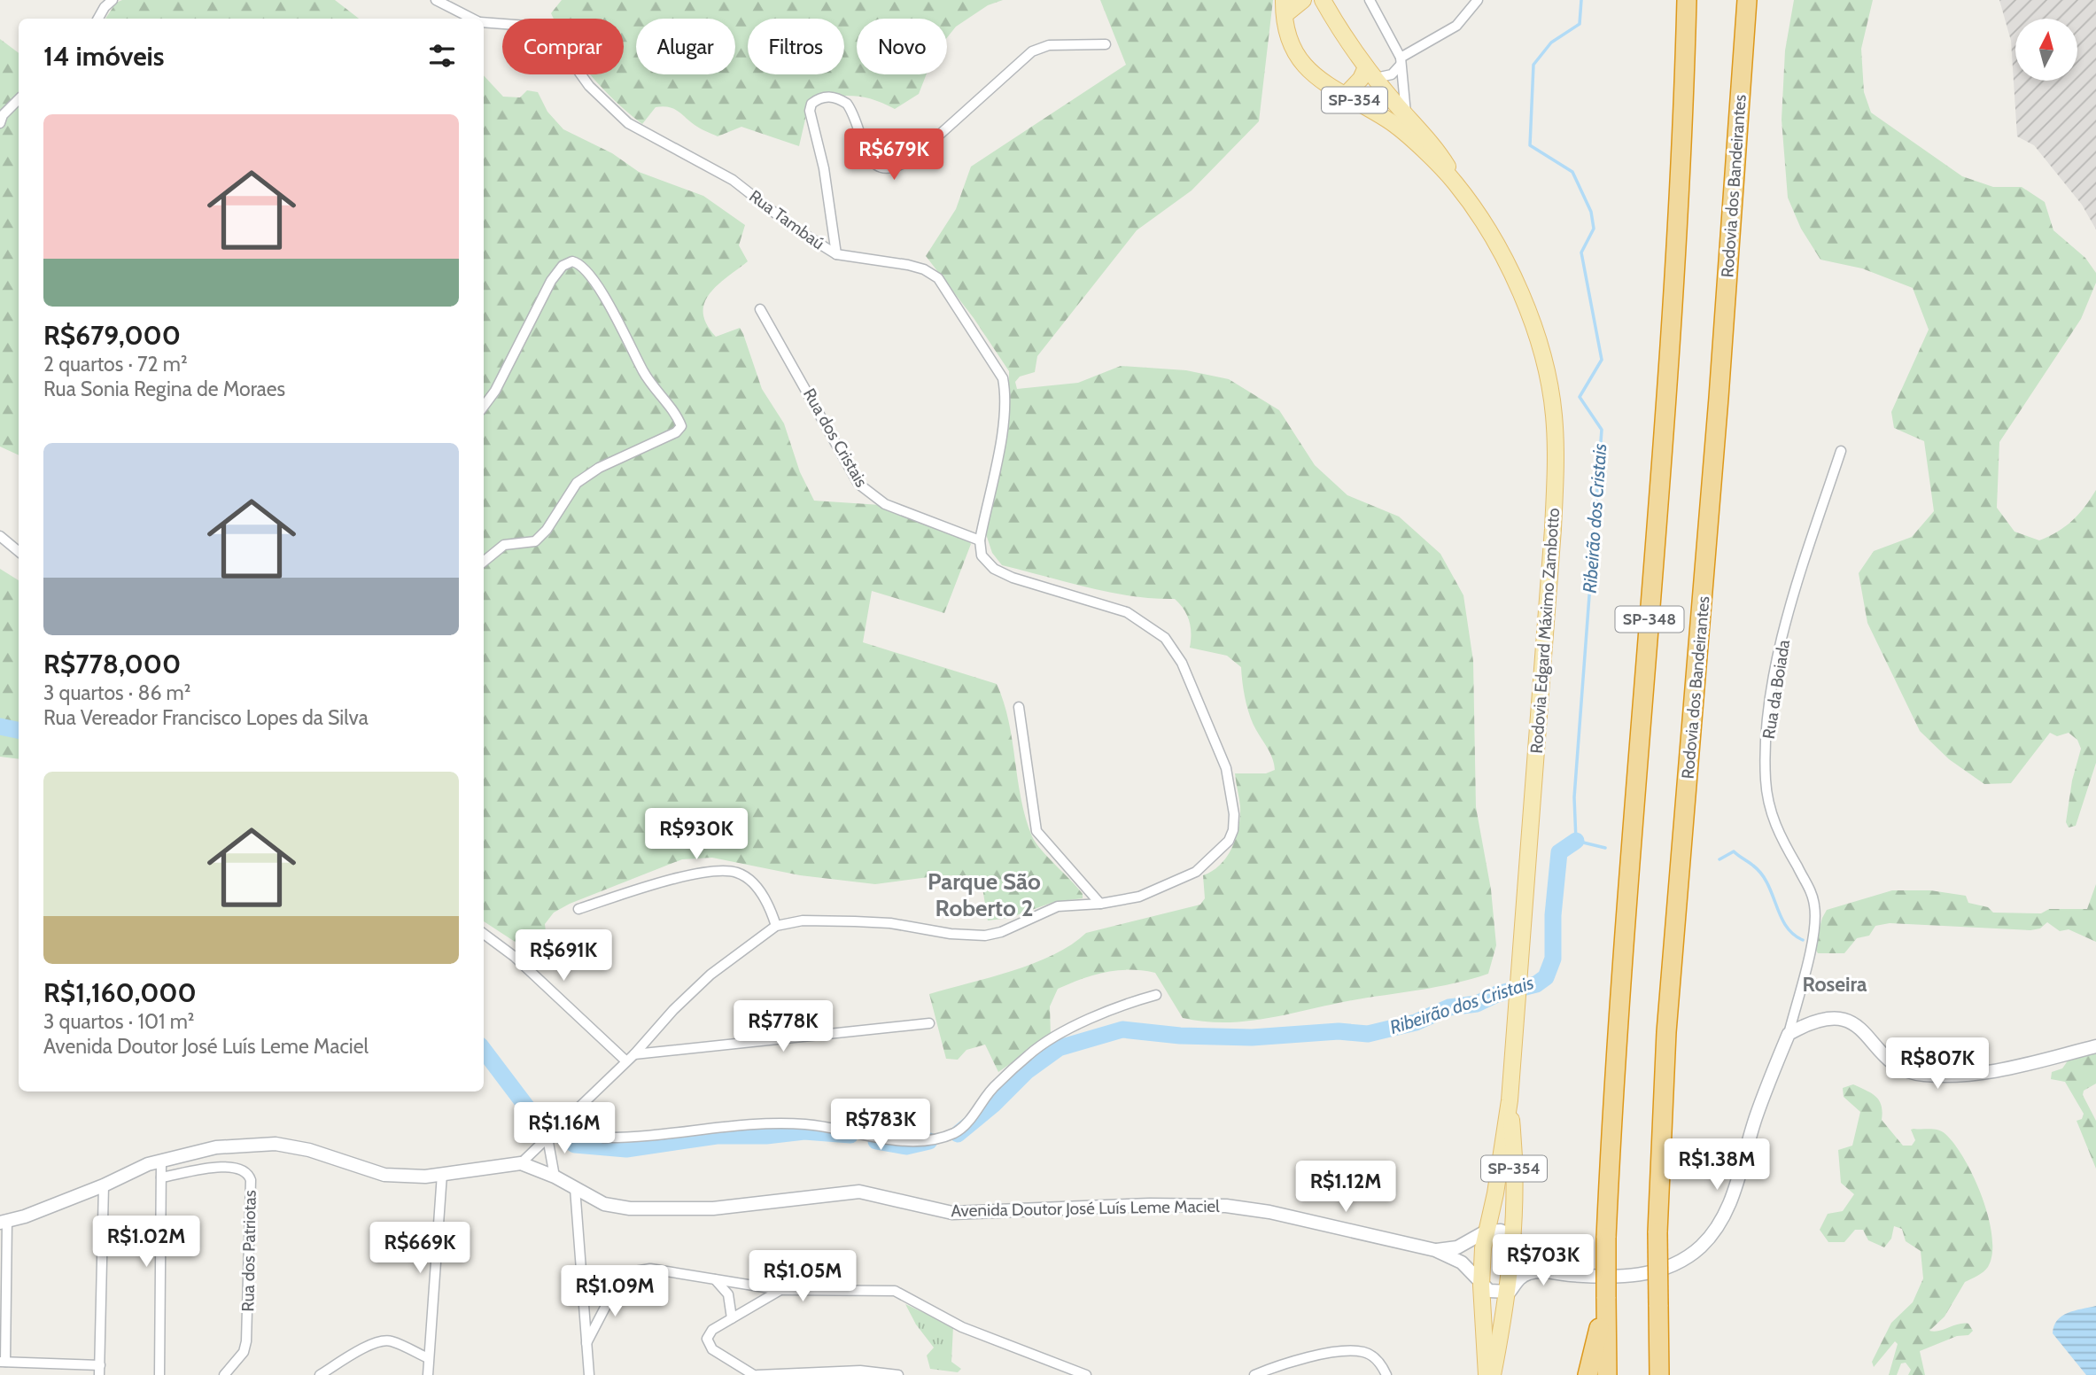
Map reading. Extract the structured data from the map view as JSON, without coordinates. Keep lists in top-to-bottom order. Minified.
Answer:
{"streets":{"highway":["Rodovia dos Bandeirantes","SP-348"],"main road":["SP-354","Rodovia Edgard Máximo Zambotto"],"street":["Rua Tambaú","Rua dos Cristais","Rua da Boiada","Avenida Doutor José Luís Leme Maciel","Rua dos Patriotas"]},"crossings":[["Rua Tambaú","Rua dos Cristais"],["Rodovia Edgard Máximo Zambotto","Avenida Doutor José Luís Leme Maciel"]],"districts":["Parque São Roberto 2","Roseira"],"water":["Ribeirão dos Cristais"],"north":"top","page":{"chip":["Comprar","Alugar","Filtros","Novo"],"heading":"14 imóveis","list":[{"name":"R$679,000","note":"2 quartos · 72 m² · Rua Sonia Regina de Moraes"},{"name":"R$778,000","note":"3 quartos · 86 m² · Rua Vereador Francisco Lopes da Silva"},{"name":"R$1,160,000","note":"3 quartos · 101 m² · Avenida Doutor José Luís Leme Maciel"}],"price":["R$679K","R$930K","R$691K","R$778K","R$807K","R$783K","R$1.16M","R$1.38M","R$1.12M","R$1.02M","R$669K","R$703K","R$1.05M","R$1.09M"]}}
